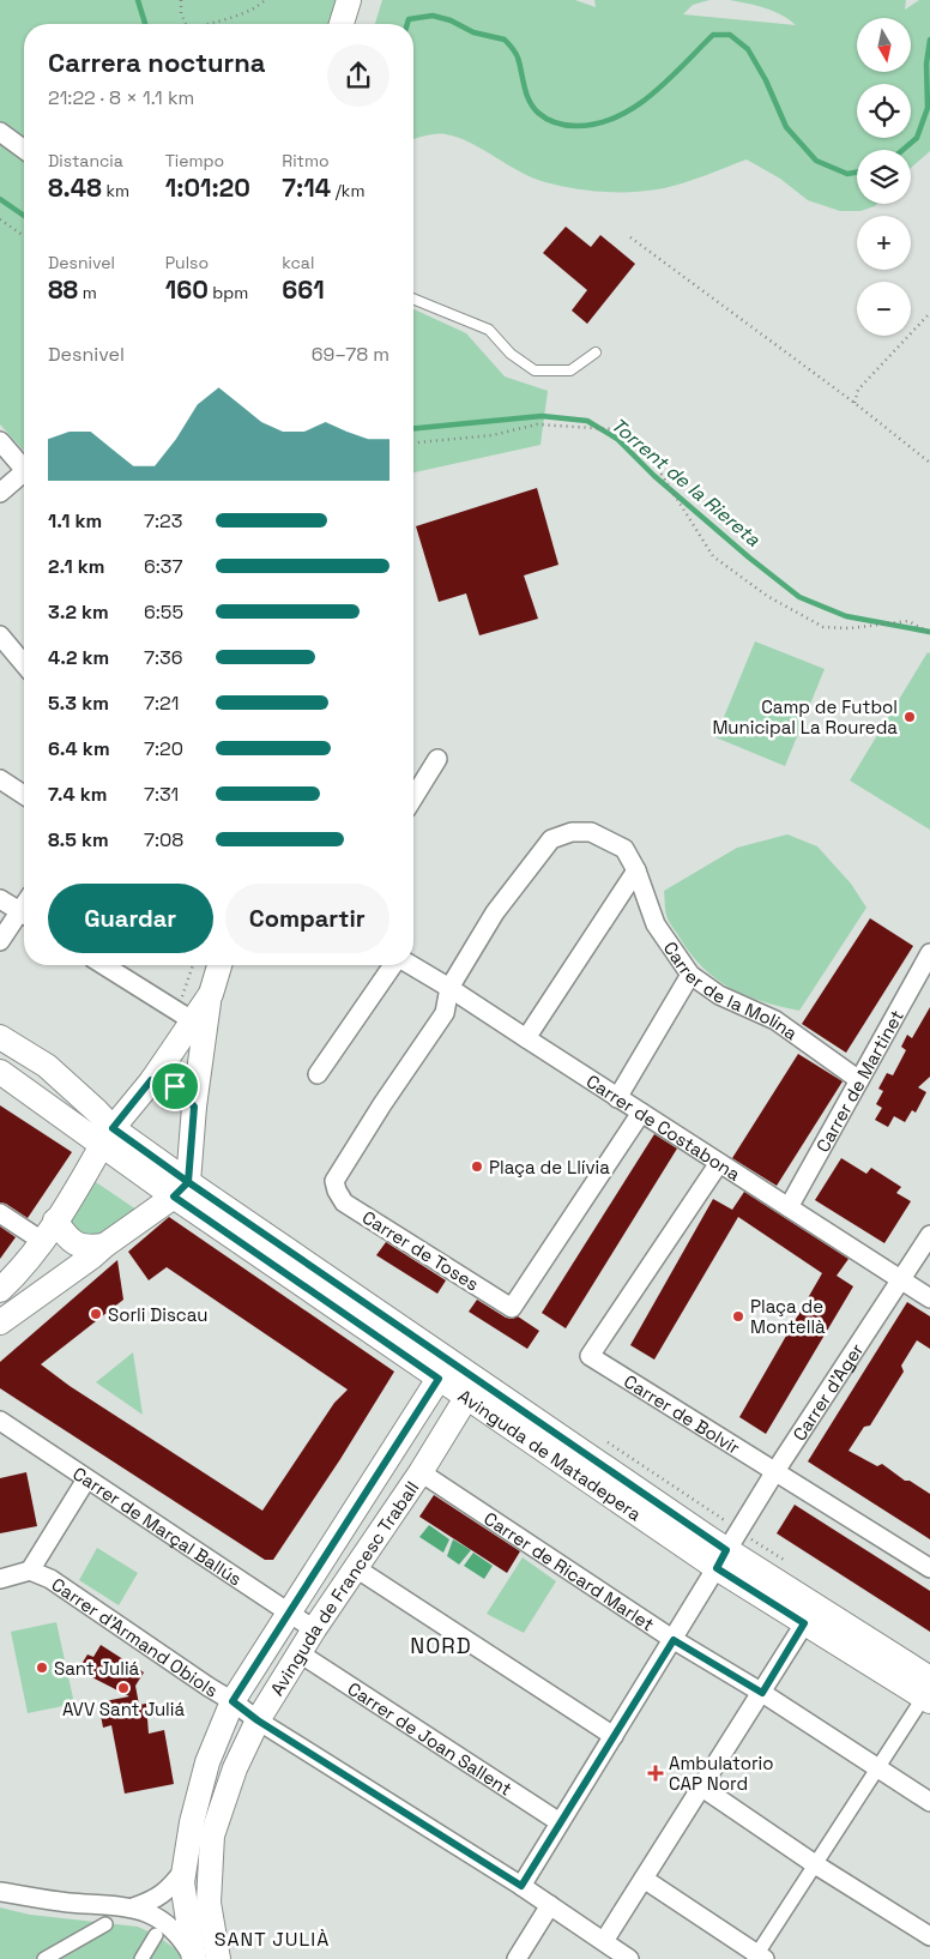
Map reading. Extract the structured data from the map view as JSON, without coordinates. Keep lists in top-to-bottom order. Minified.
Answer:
{"streets":{"street":["Carrer de la Molina","Carrer de Martinet","Carrer de Costabona","Carrer de Toses","Carrer d'Ager","Carrer de Bolvir","Avinguda de Matadepera","Carrer de Marçal Ballús","Carrer de Ricard Marlet","Avinguda de Francesc Traball","Carrer d'Armand Obiols","Carrer de Joan Sallent"]},"crossings":[["Carrer de la Molina","Carrer de Martinet"],["Carrer de la Molina","Carrer de Costabona"],["Carrer de la Molina","Carrer de Toses"],["Carrer de Martinet","Carrer de Costabona"],["Carrer de Costabona","Carrer de Toses"],["Carrer de Costabona","Carrer d'Ager"],["Carrer de Costabona","Carrer de Bolvir"],["Carrer d'Ager","Carrer de Bolvir"],["Carrer d'Ager","Avinguda de Matadepera"],["Carrer d'Ager","Carrer de Ricard Marlet"],["Carrer d'Ager","Carrer d'Armand Obiols"],["Carrer d'Ager","Carrer de Joan Sallent"],["Avinguda de Matadepera","Avinguda de Francesc Traball"],["Carrer de Marçal Ballús","Avinguda de Francesc Traball"],["Carrer de Ricard Marlet","Avinguda de Francesc Traball"],["Avinguda de Francesc Traball","Carrer d'Armand Obiols"],["Avinguda de Francesc Traball","Carrer de Joan Sallent"]],"districts":["NORD","SANT JULIÀ"],"water":["Torrent de la Riereta"],"places":{"other":["Camp de Futbol Municipal La Roureda","Plaça de Llívia","Sorli Discau","Plaça de Montellà","Sant Juliá","AVV Sant Juliá"],"health":["Ambulatorio CAP Nord"]},"north":"bottom","page":{"map_buttons":["+","−"],"heading":["Carrera nocturna","21:22 · 8 × 1.1 km"],"stats":[["Distancia","8.48 km"],["Tiempo","1:01:20"],["Ritmo","7:14 /km"],["Desnivel","88 m"],["Pulso","160 bpm"],["kcal","661"]],"chart":["Desnivel","69–78 m"],"list":[{"name":"1.1 km","note":"7:23"},{"name":"2.1 km","note":"6:37"},{"name":"3.2 km","note":"6:55"},{"name":"4.2 km","note":"7:36"},{"name":"5.3 km","note":"7:21"},{"name":"6.4 km","note":"7:20"},{"name":"7.4 km","note":"7:31"},{"name":"8.5 km","note":"7:08"}],"buttons":["Guardar","Compartir"]}}
